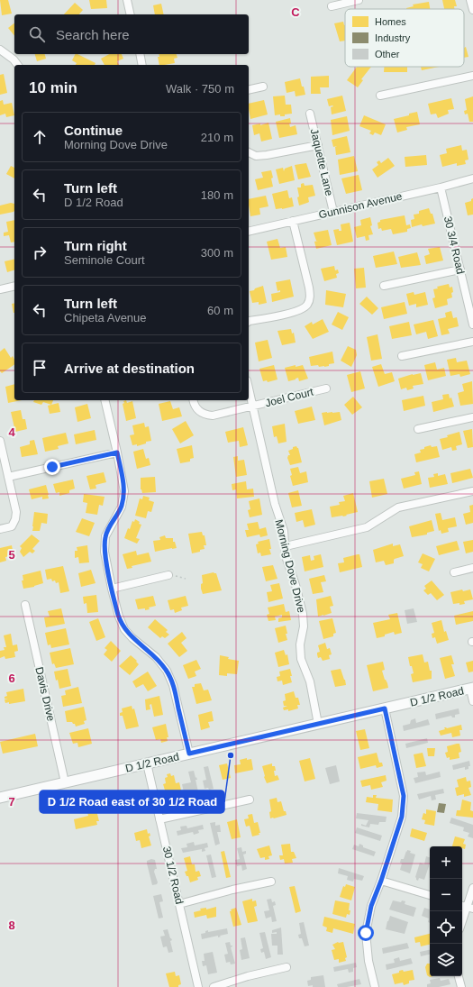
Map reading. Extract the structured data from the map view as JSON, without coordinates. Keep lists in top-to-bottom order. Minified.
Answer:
{"streets":{"main road":["D 1/2 Road"],"street":["Jaquette Lane","Gunnison Avenue","30 3/4 Road","Joel Court","Morning Dove Drive","Davis Drive","30 1/2 Road"]},"crossings":[["Jaquette Lane","Gunnison Avenue"],["Gunnison Avenue","30 3/4 Road"],["Joel Court","Morning Dove Drive"],["Morning Dove Drive","D 1/2 Road"],["Davis Drive","D 1/2 Road"],["D 1/2 Road","30 1/2 Road"]],"places":["D 1/2 Road east of 30 1/2 Road"],"legend":["Homes","Industry","Other"],"page":{"search":"Search here","heading":["10 min","Walk · 750 m"],"list":[["Continue","Morning Dove Drive","210 m"],["Turn left","D 1/2 Road","180 m"],["Turn right","Seminole Court","300 m"],["Turn left","Chipeta Avenue","60 m"],"Arrive at destination"],"map_buttons":["+","−"]},"grid":{"columns":["C"],"rows":["4","5","6","7","8"]}}
